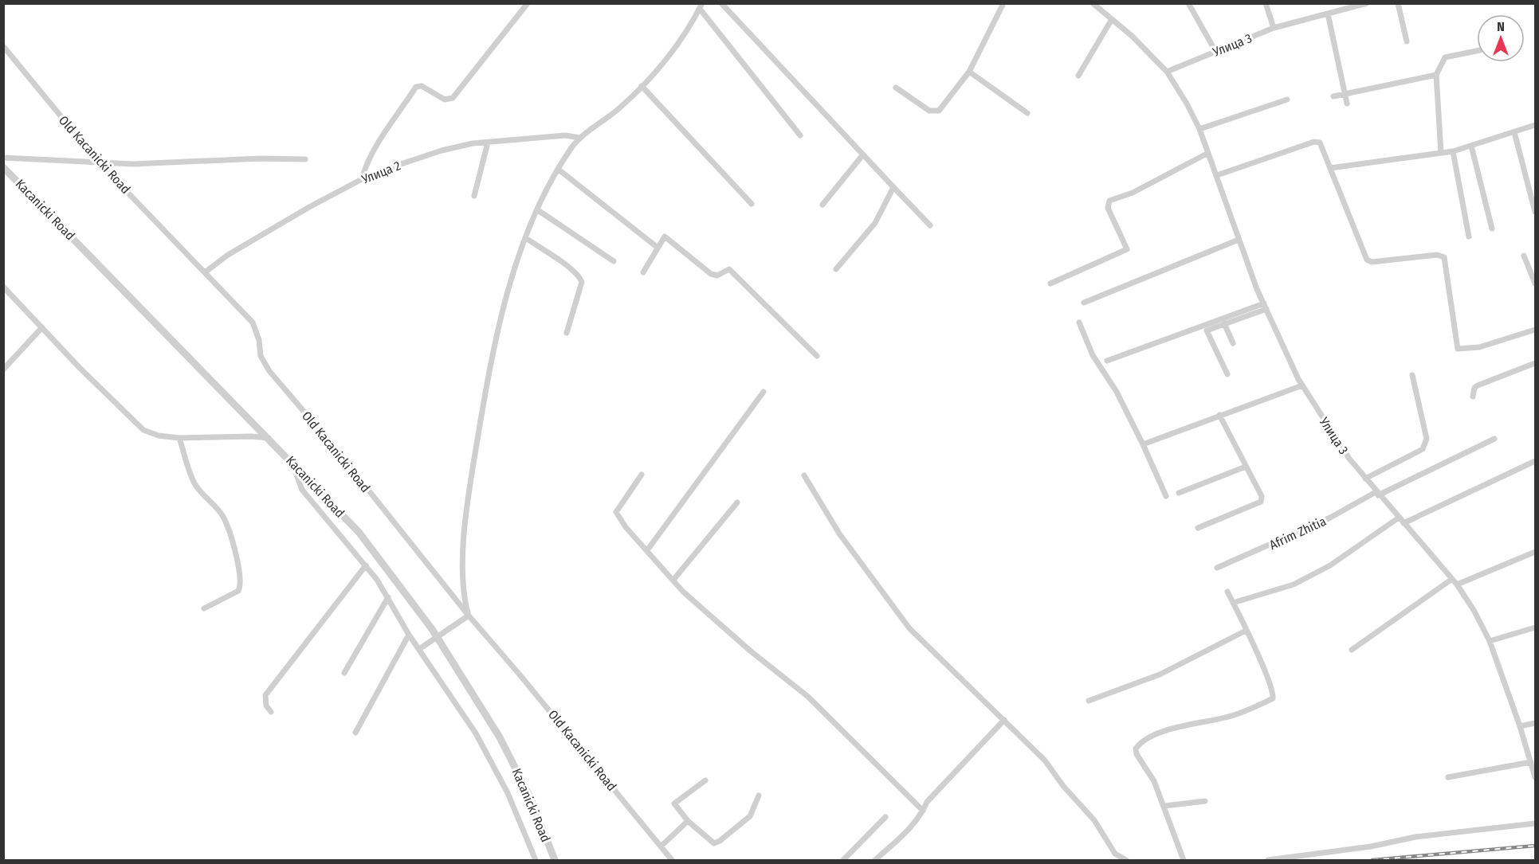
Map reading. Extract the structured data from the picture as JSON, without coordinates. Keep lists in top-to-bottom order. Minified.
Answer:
{"streets":{"street":["Улица 3","Old Kacanicki Road","Улица 2","Kacanicki Road","Afrim Zhitia"]},"crossings":[["Улица 3","Afrim Zhitia"],["Old Kacanicki Road","Улица 2"]],"north":"top"}
